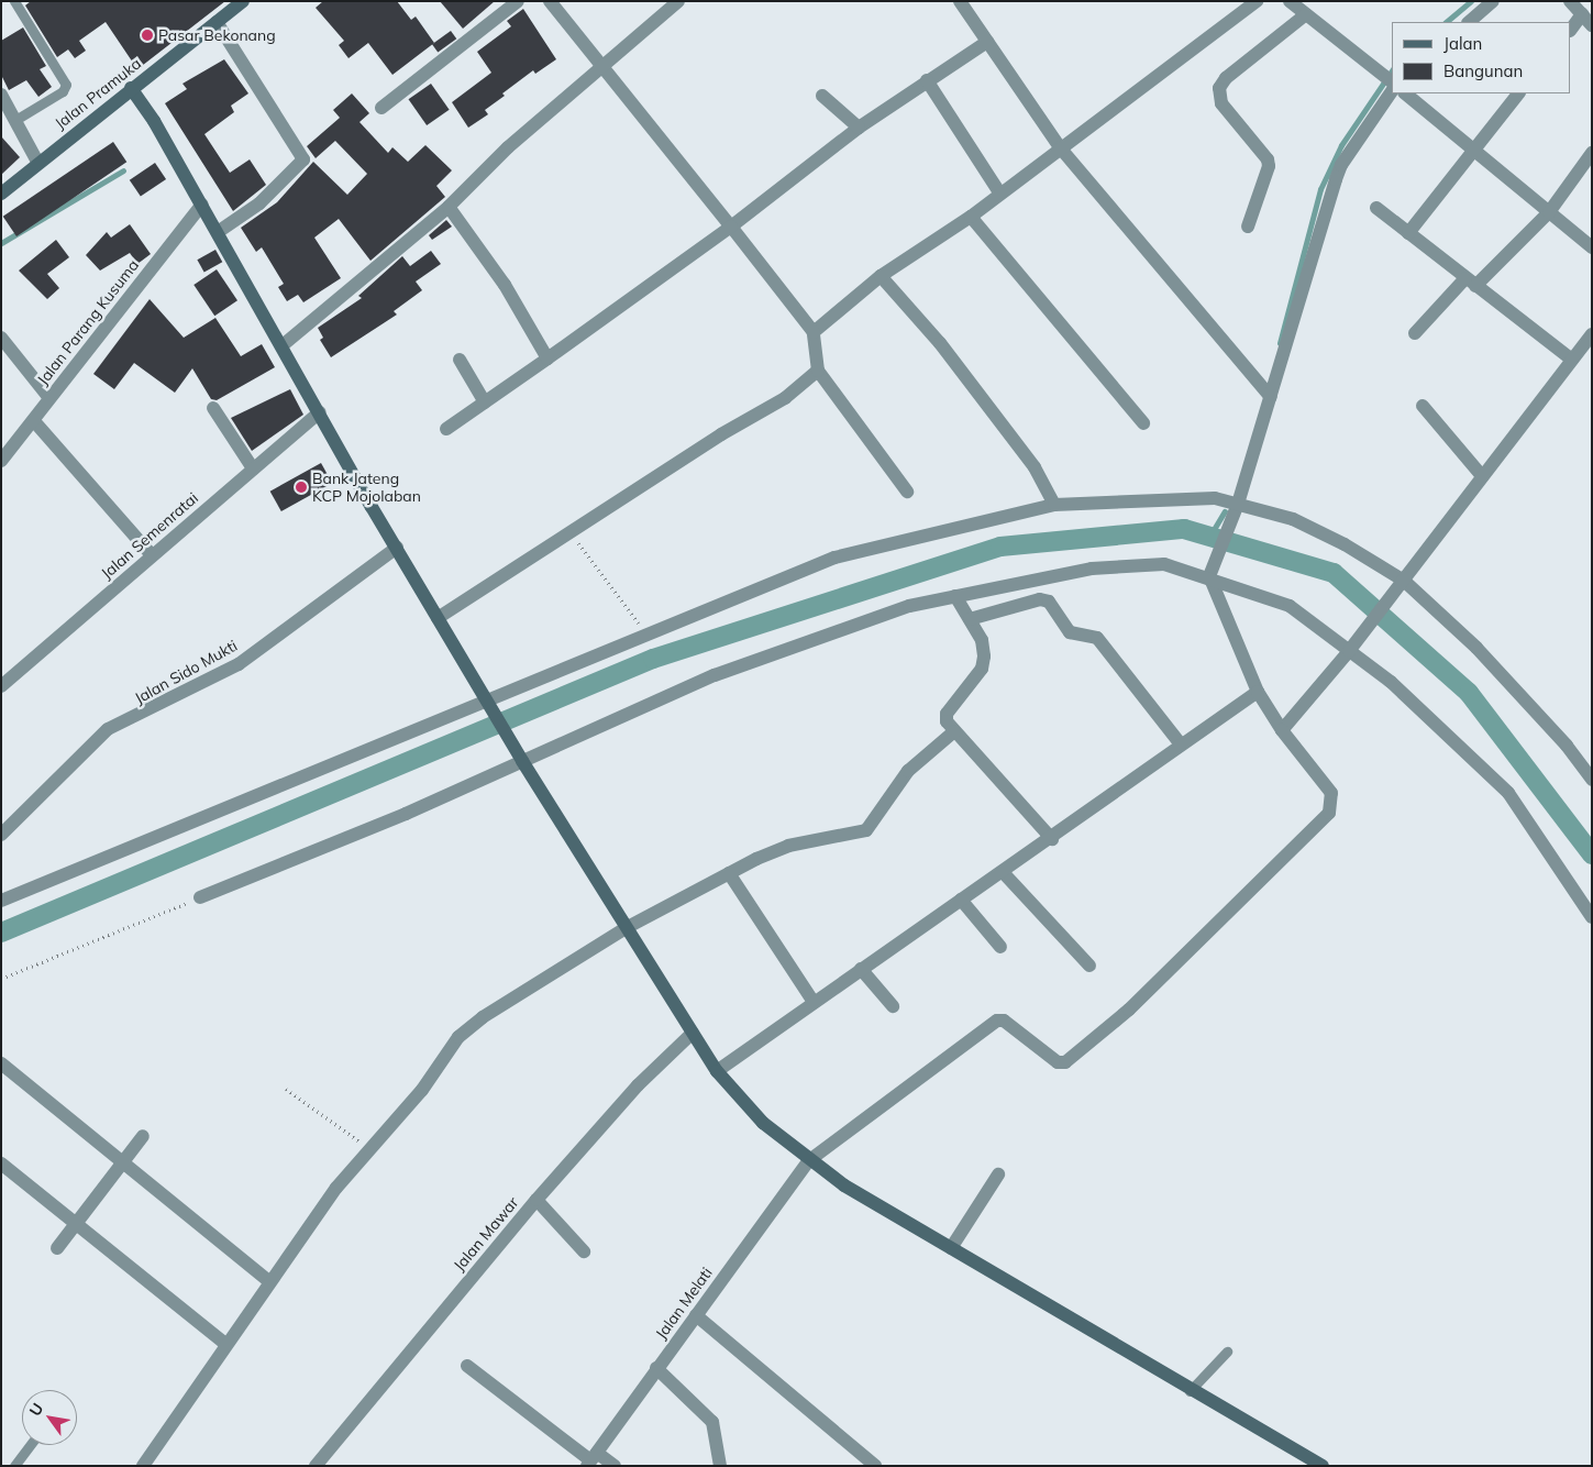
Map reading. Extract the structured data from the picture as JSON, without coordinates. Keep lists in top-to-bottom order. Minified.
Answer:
{"streets":{"main road":["Jalan Pramuka"],"street":["Jalan Parang Kusuma","Jalan Semenratai","Jalan Sido Mukti","Jalan Mawar","Jalan Melati"]},"places":["Pasar Bekonang","Bank Jateng KCP Mojolaban"],"legend":["Jalan","Bangunan"],"north":"top left"}
